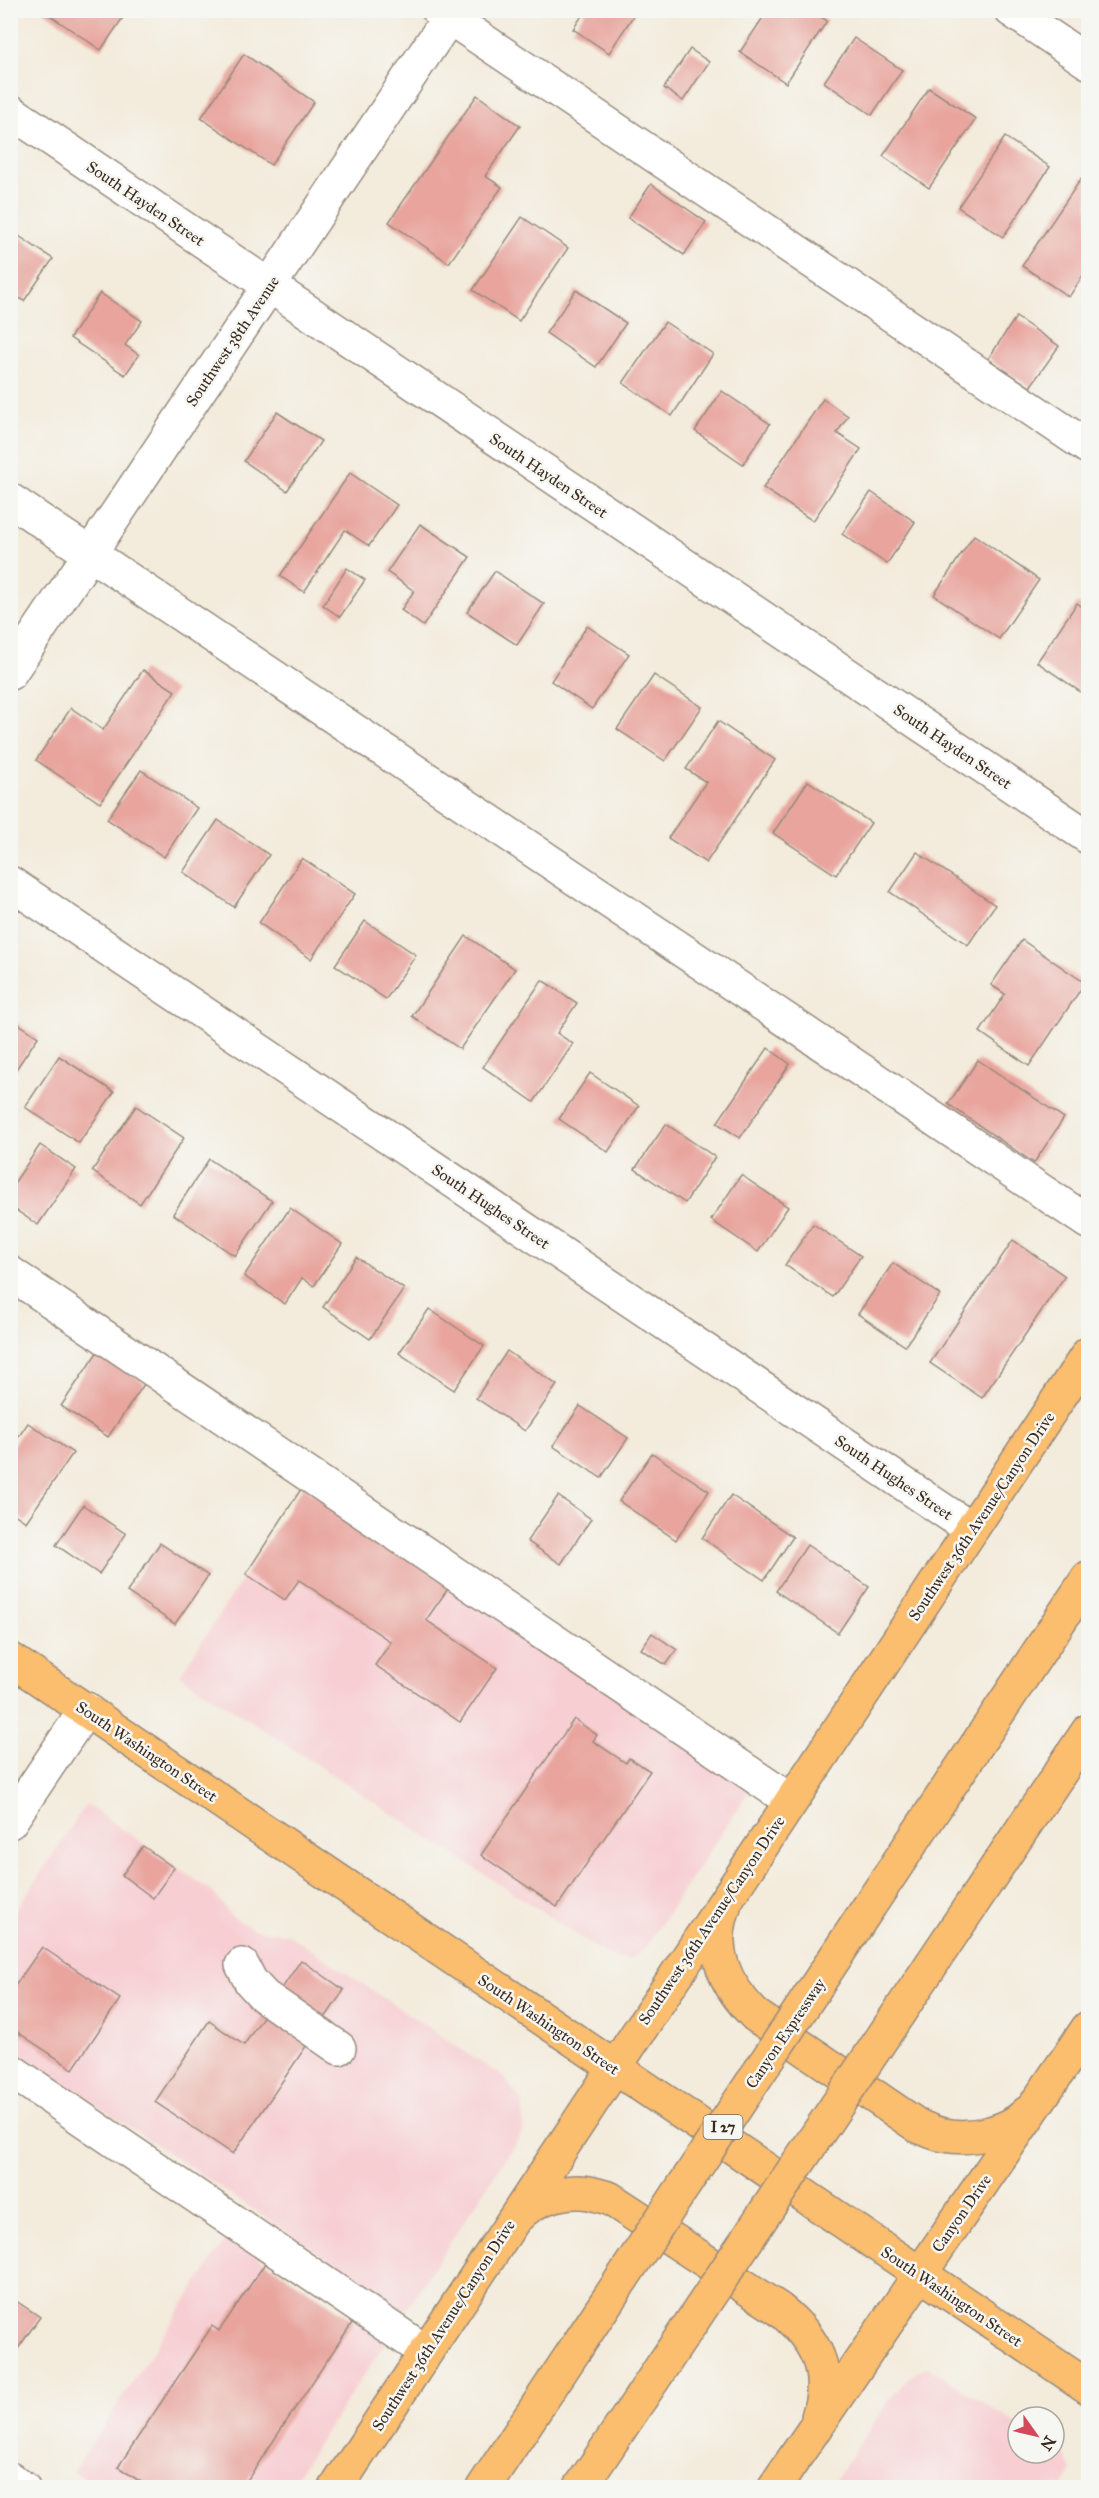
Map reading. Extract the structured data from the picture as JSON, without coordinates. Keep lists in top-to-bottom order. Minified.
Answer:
{"streets":{"main road":["Southwest 36th Avenue/Canyon Drive","South Washington Street","Canyon Expressway","I 27","Canyon Drive"],"street":["South Hayden Street","Southwest 38th Avenue","South Hughes Street"]},"crossings":[["South Hayden Street","Southwest 38th Avenue"],["South Hughes Street","Southwest 36th Avenue/Canyon Drive"],["Southwest 36th Avenue/Canyon Drive","South Washington Street"],["South Washington Street","Canyon Drive"]],"north":"bottom right"}
